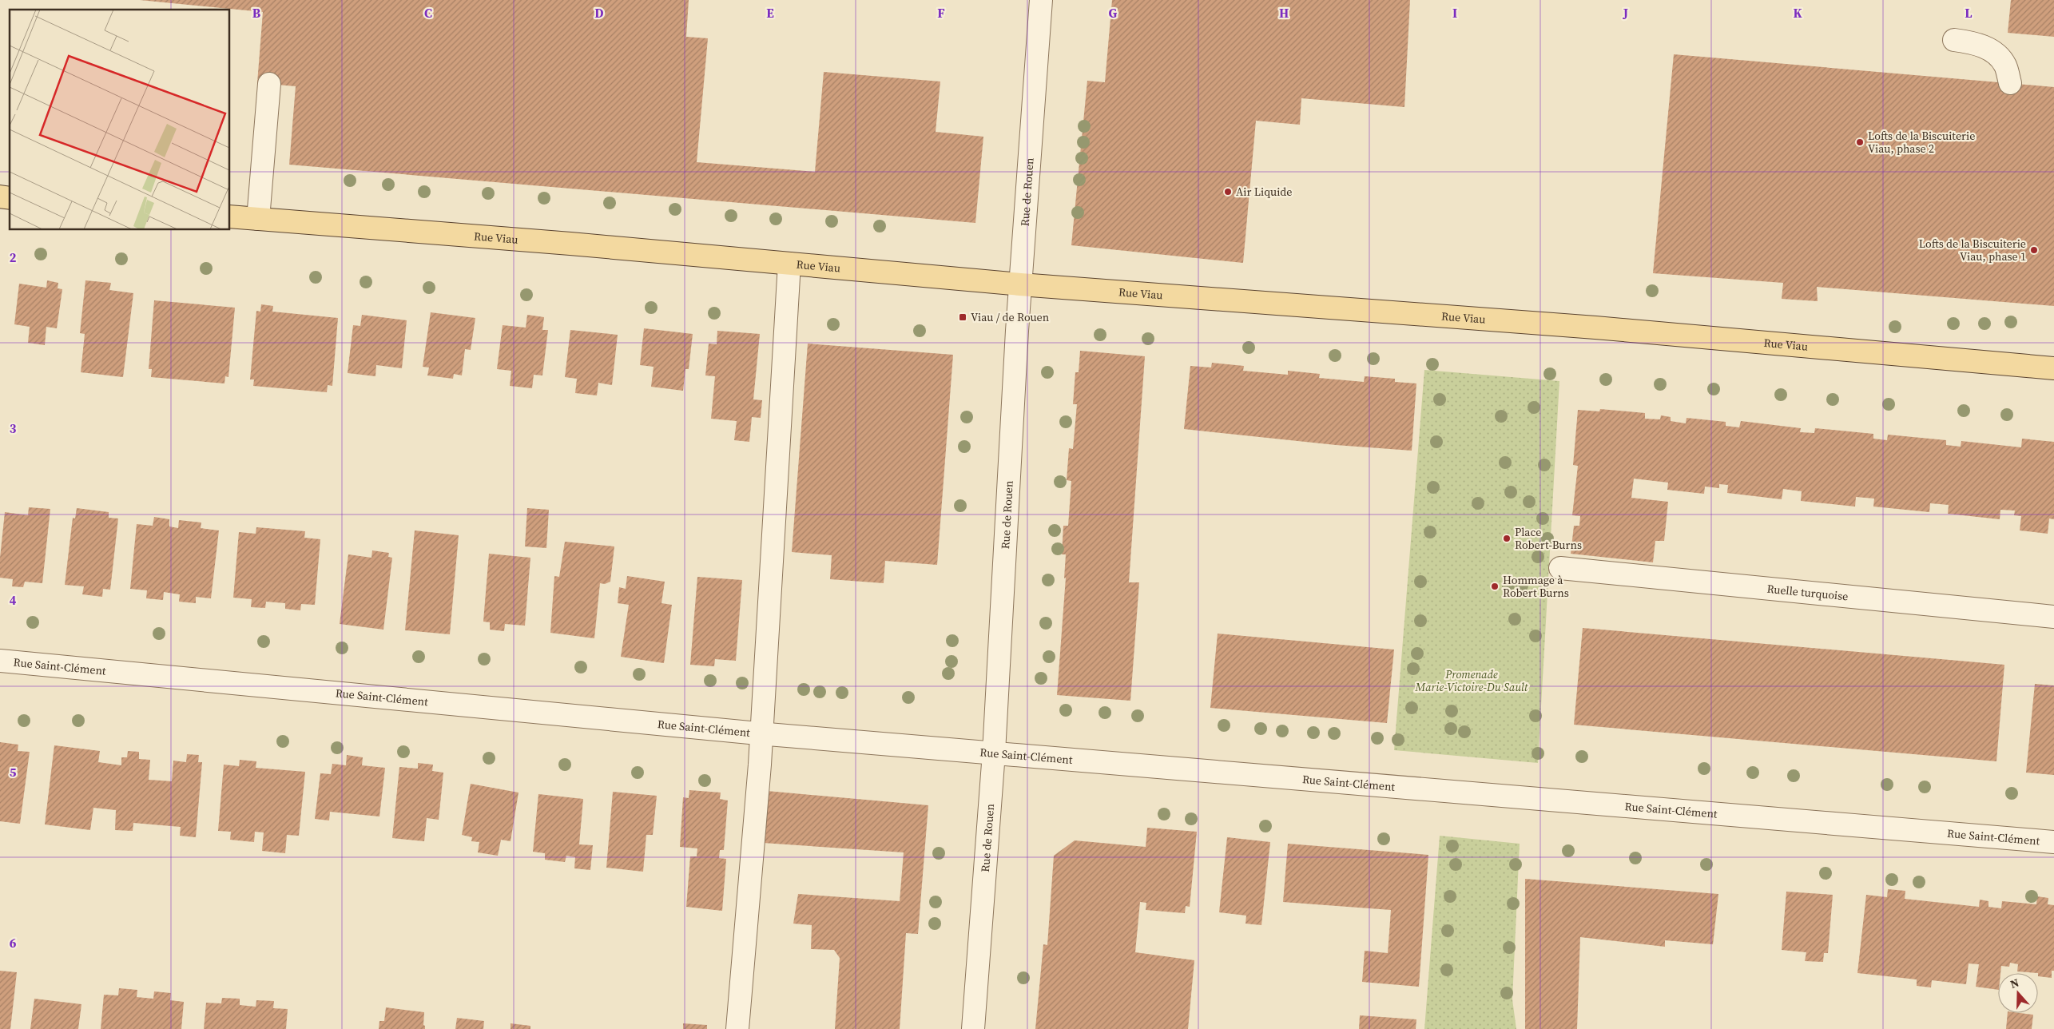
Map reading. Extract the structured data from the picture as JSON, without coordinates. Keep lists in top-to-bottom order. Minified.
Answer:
{"streets":{"main road":["Rue Viau"],"street":["Rue de Rouen","Ruelle turquoise","Rue Saint-Clément"]},"crossings":[["Rue de Rouen","Rue Viau"],["Rue de Rouen","Rue Saint-Clément"]],"parks":["Promenade Marie-Victoire-Du Sault"],"places":{"other":["Lofts de la Biscuiterie Viau, phase 2","Air Liquide","Lofts de la Biscuiterie Viau, phase 1","Place Robert-Burns","Hommage à Robert Burns"],"transit":["Viau / de Rouen"]},"north":"top","grid":{"columns":["B","C","D","E","F","G","H","I","J","K","L"],"rows":["2","3","4","5","6"]}}
